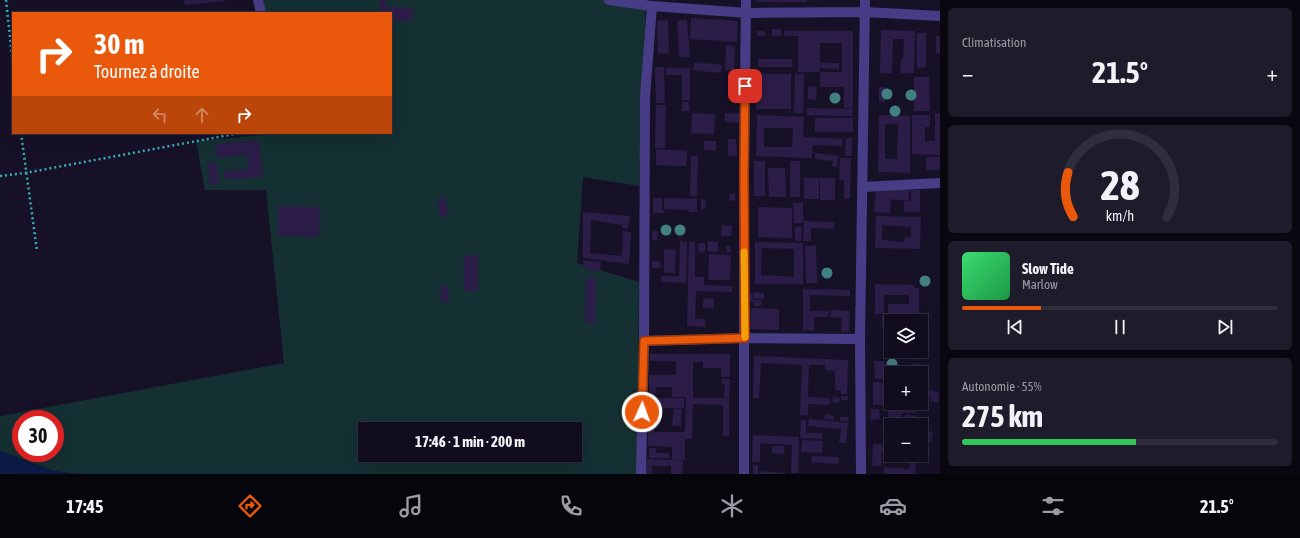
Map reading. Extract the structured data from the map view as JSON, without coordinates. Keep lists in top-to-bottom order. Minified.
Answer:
{"page":{"tile":["Climatisation",["Autonomie · 55%","275 km"]],"turn":["30 m","Tournez à droite"],"heat":["−","21.5°","+"],"song":["Slow Tide","Marlow"],"map_buttons":["+","−"],"limit":"30","trip":"17:46 · 1 min · 200 m","tabs":["17:45","21.5°"],"gauge":["28","km/h"]}}
